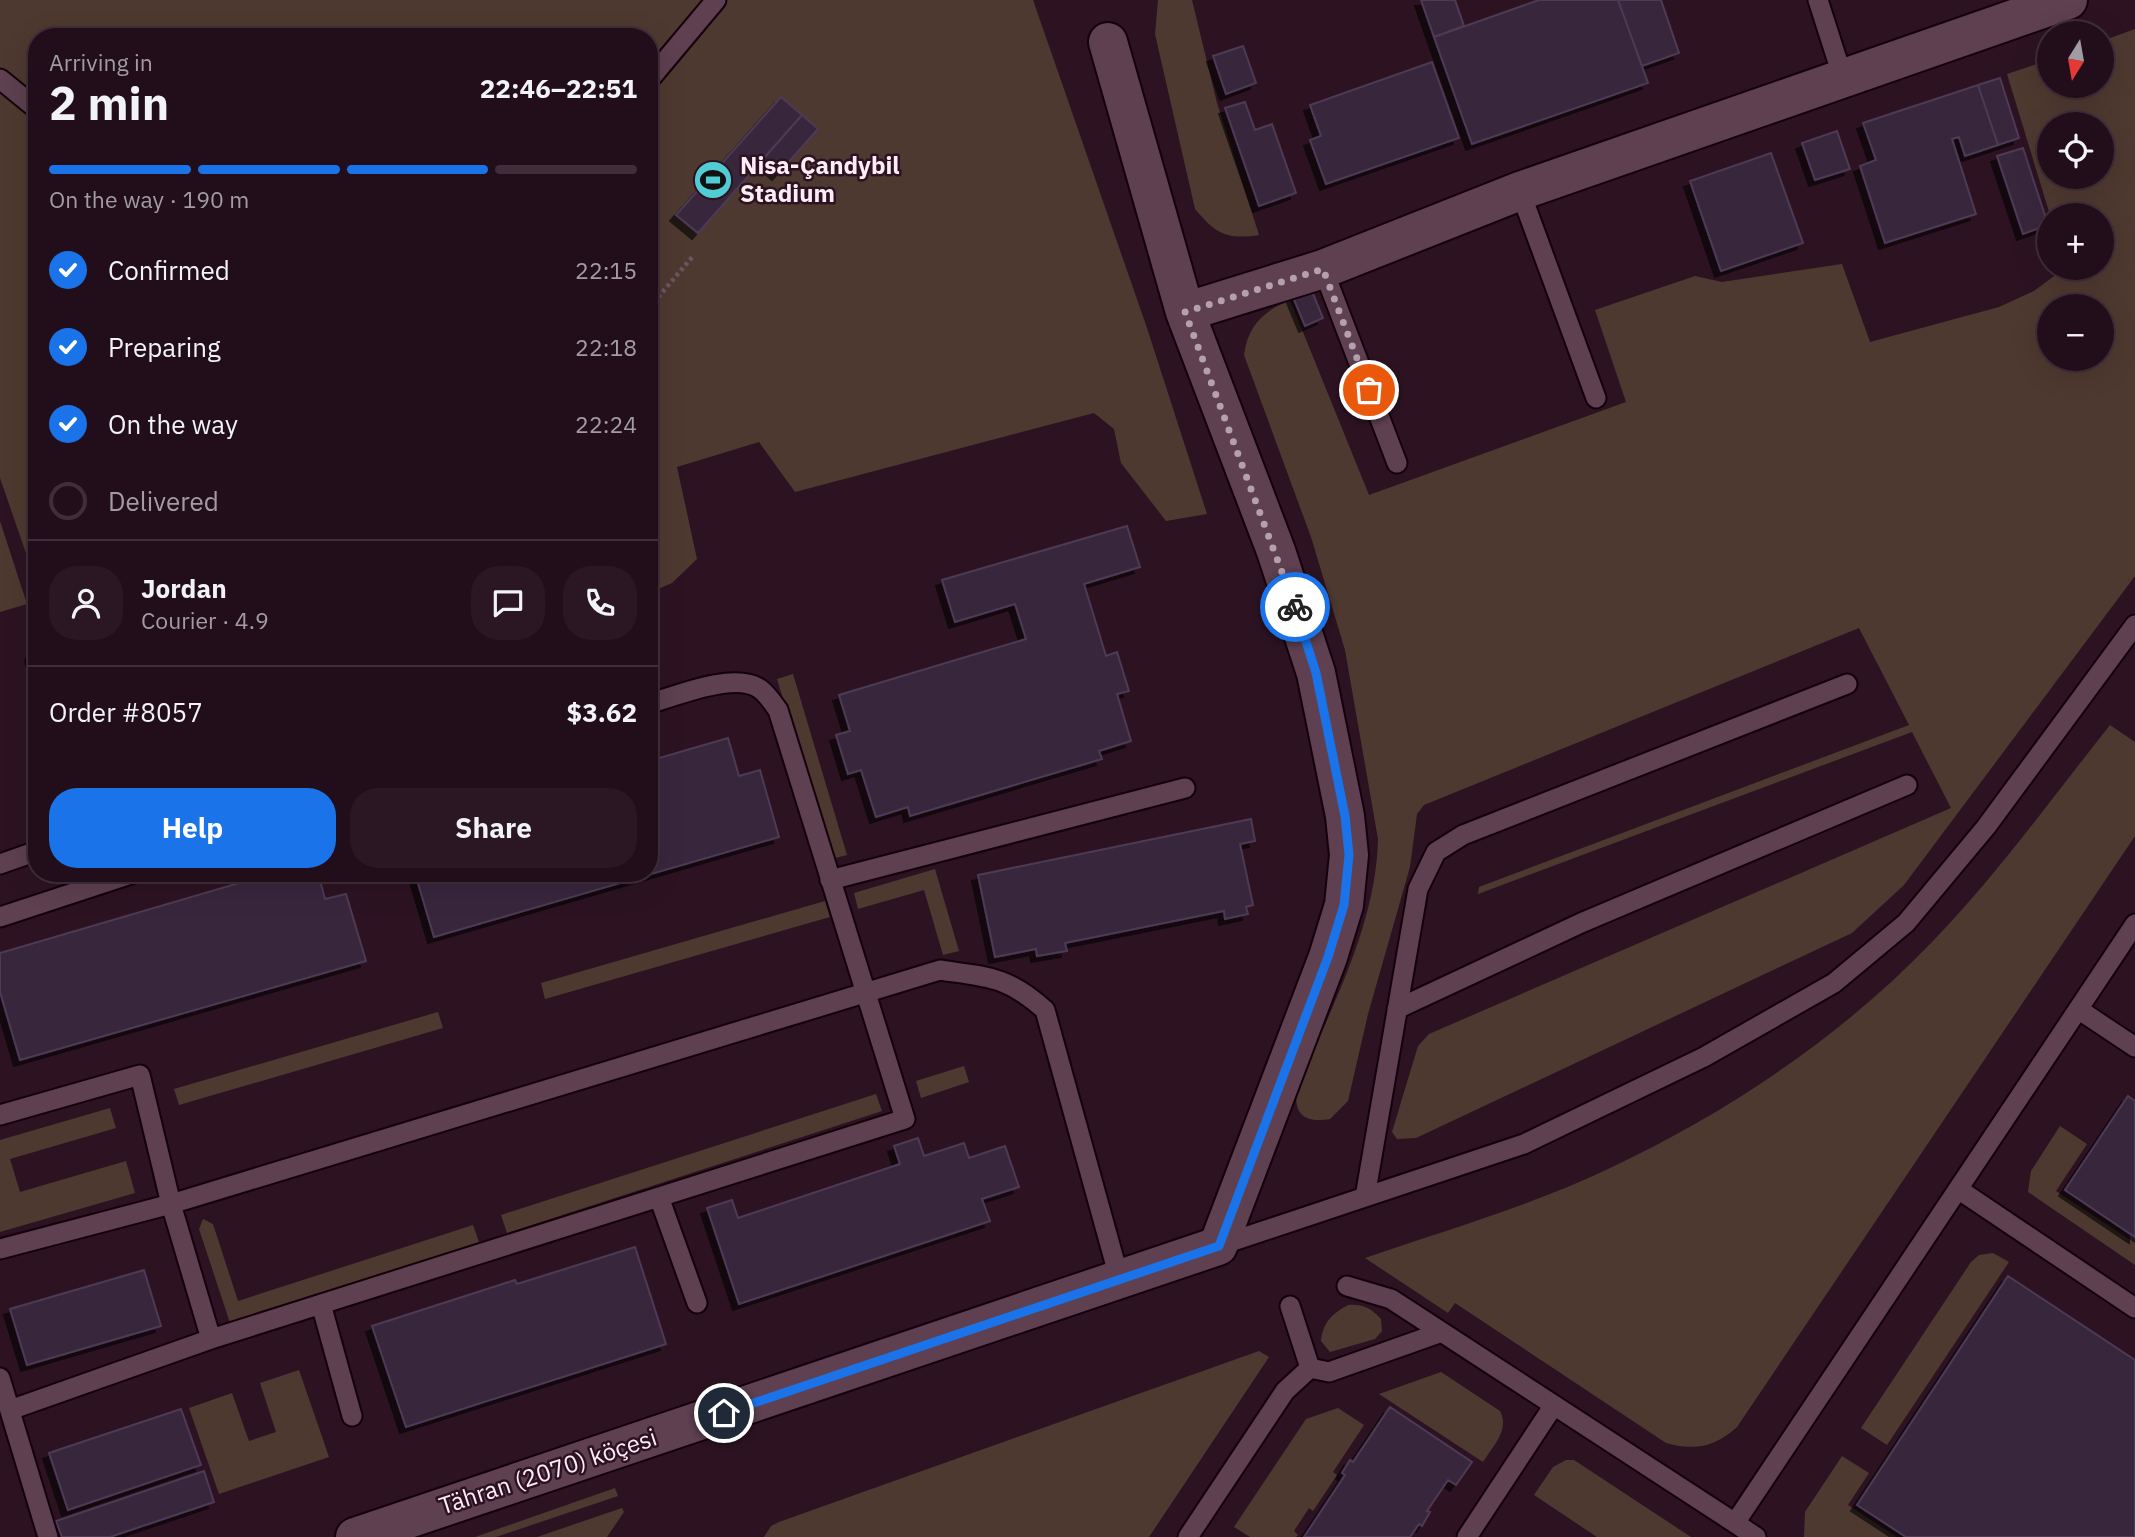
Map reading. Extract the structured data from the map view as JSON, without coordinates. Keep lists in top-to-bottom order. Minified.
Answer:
{"streets":{"street":["Tähran (2070) köçesi"]},"places":{"sports":["Nisa-Çandybil Stadium"]},"north":"bottom","page":{"map_buttons":["+","−"],"heading":["2 min","Arriving in","22:46–22:51"],"panel":["Jordan","Courier · 4.9","Order #8057","$3.62"],"bar":"On the way · 190 m","list":[["Confirmed","22:15"],["Preparing","22:18"],["On the way","22:24"],"Delivered"],"buttons":["Help","Share"]}}
